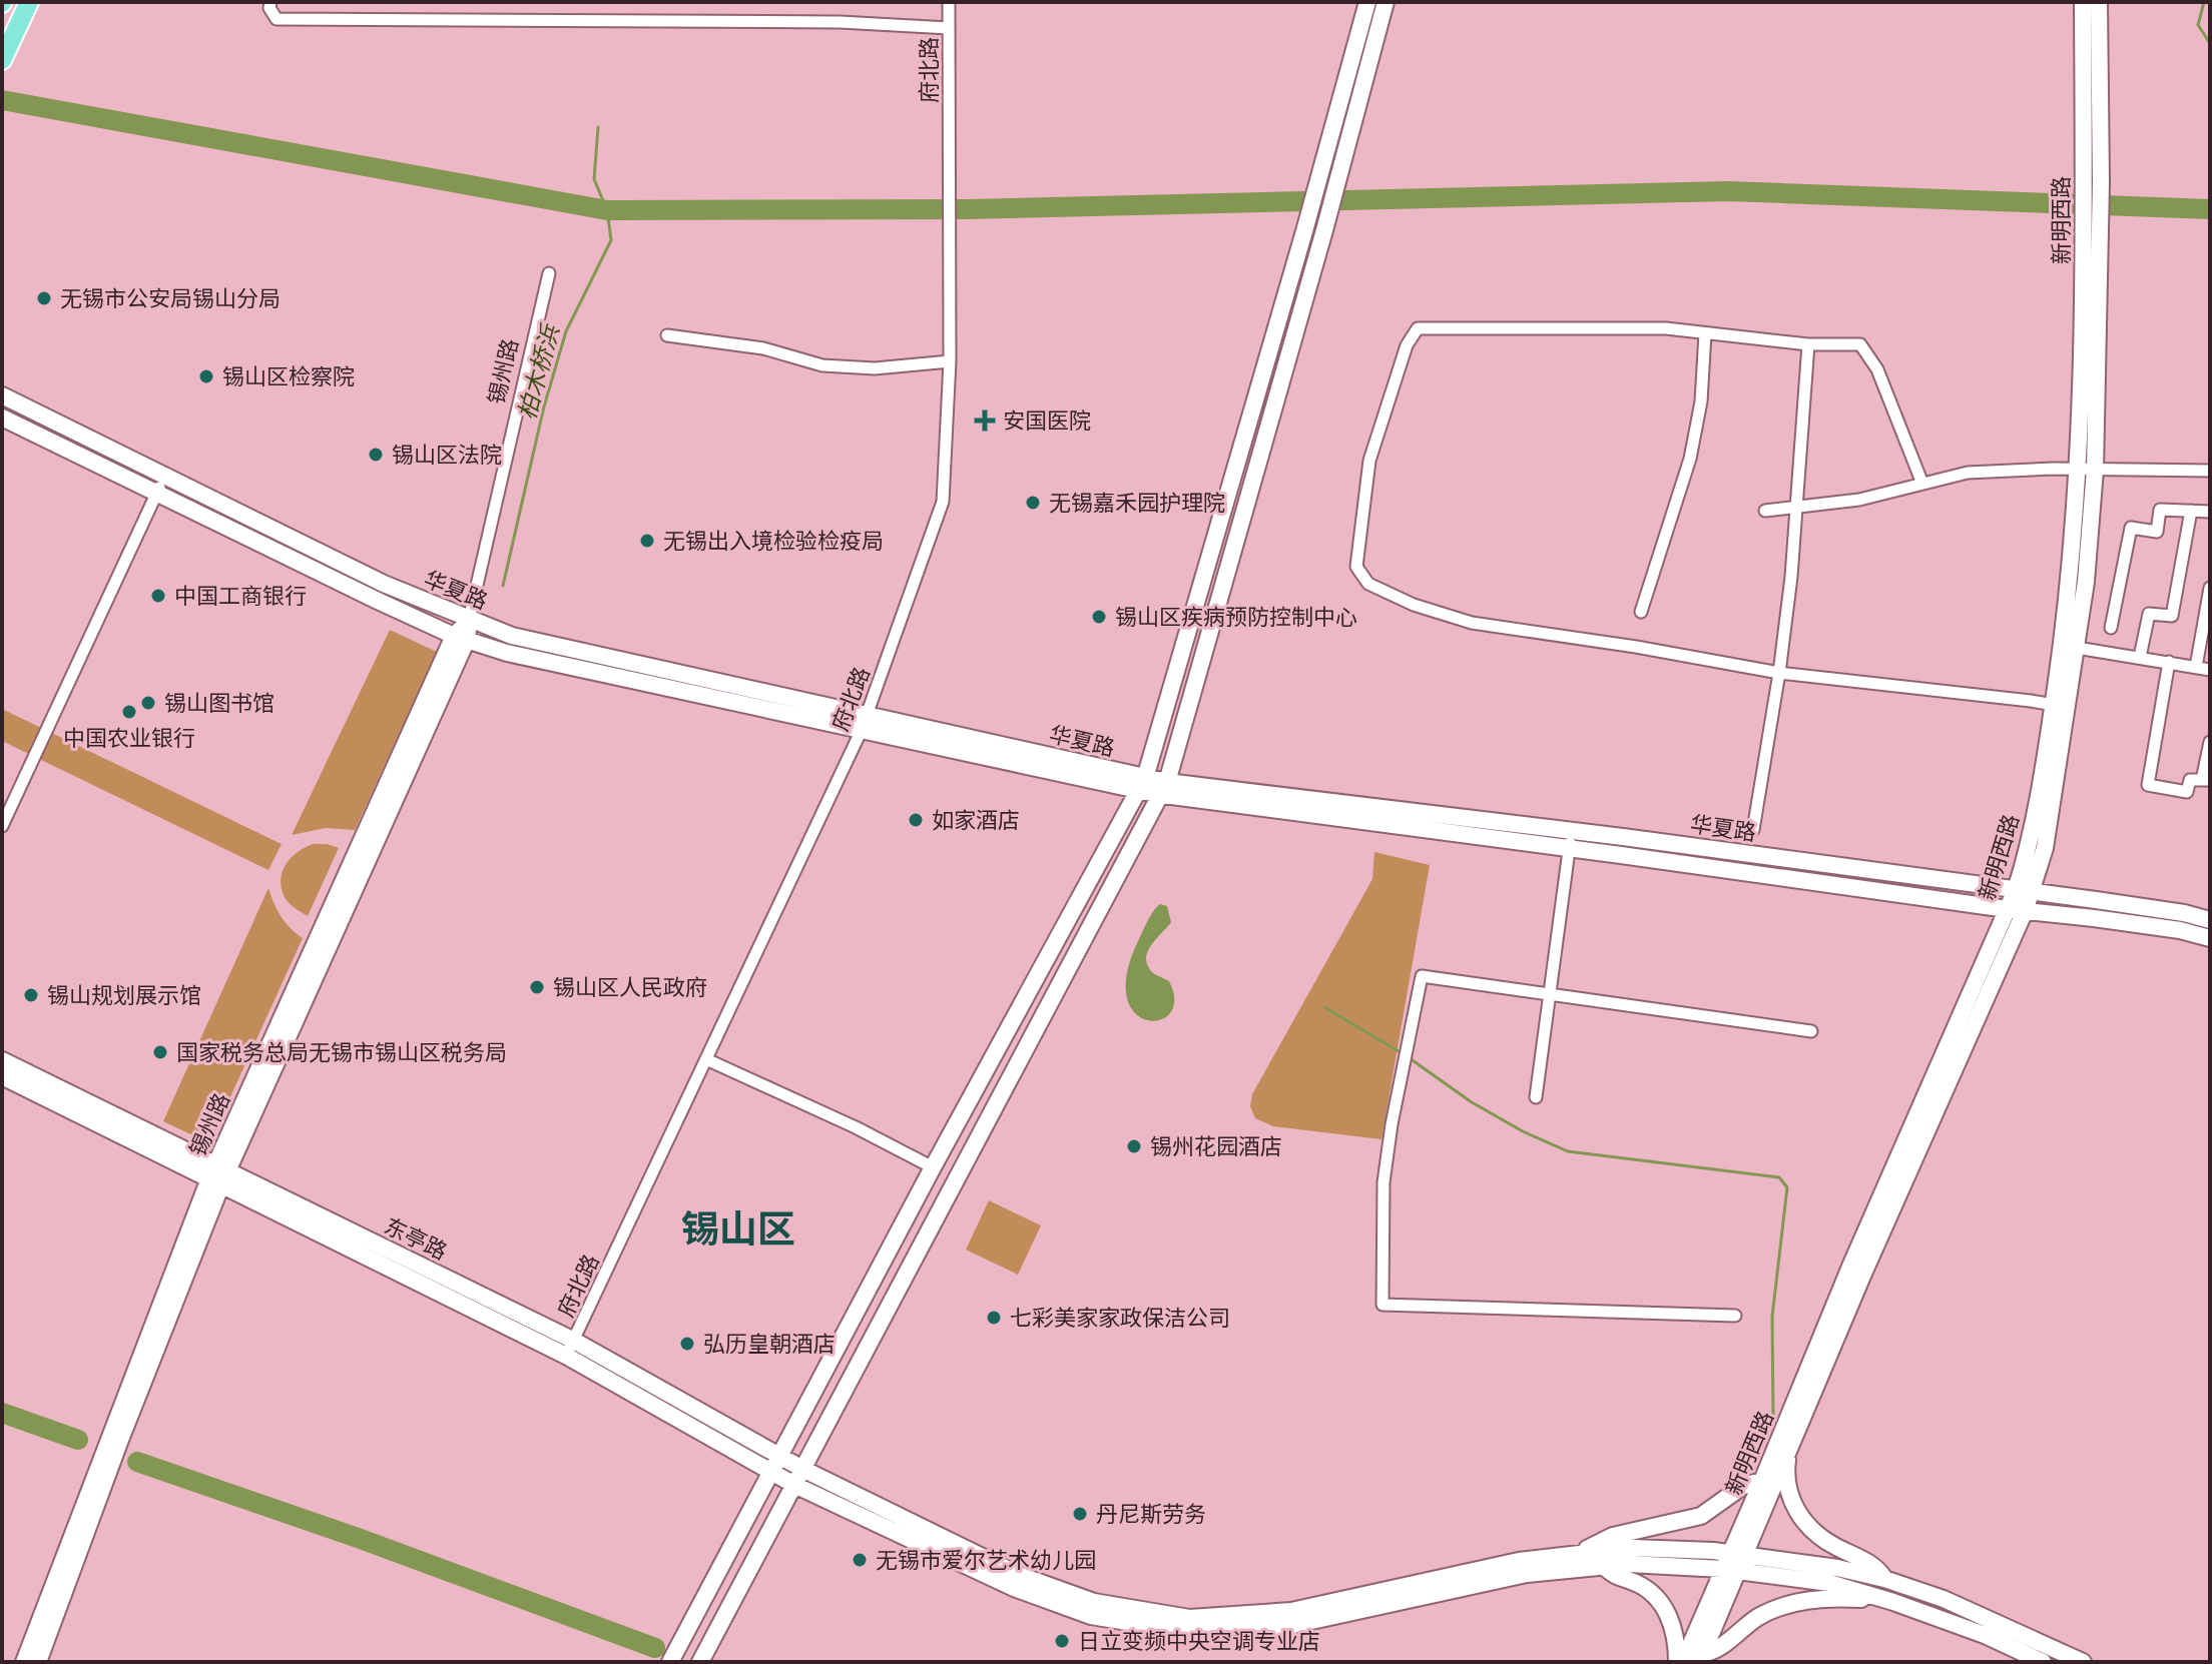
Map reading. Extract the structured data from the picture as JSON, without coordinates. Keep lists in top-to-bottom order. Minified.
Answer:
{"streets":{"street":["府北路","新明西路","锡州路","华夏路","东亭路"]},"crossings":[["府北路","华夏路"],["府北路","东亭路"],["新明西路","华夏路"],["新明西路","东亭路"],["锡州路","华夏路"],["锡州路","东亭路"]],"districts":["锡山区"],"water":["柏木桥浜"],"places":{"other":["无锡市公安局锡山分局","锡山区检察院","锡山区法院","无锡嘉禾园护理院","无锡出入境检验检疫局","中国工商银行","锡山区疾病预防控制中心","锡山图书馆","中国农业银行","如家酒店","锡山区人民政府","锡山规划展示馆","国家税务总局无锡市锡山区税务局","锡州花园酒店","七彩美家家政保洁公司","弘历皇朝酒店","丹尼斯劳务","无锡市爱尔艺术幼儿园","日立变频中央空调专业店"],"health":["安国医院"]}}
